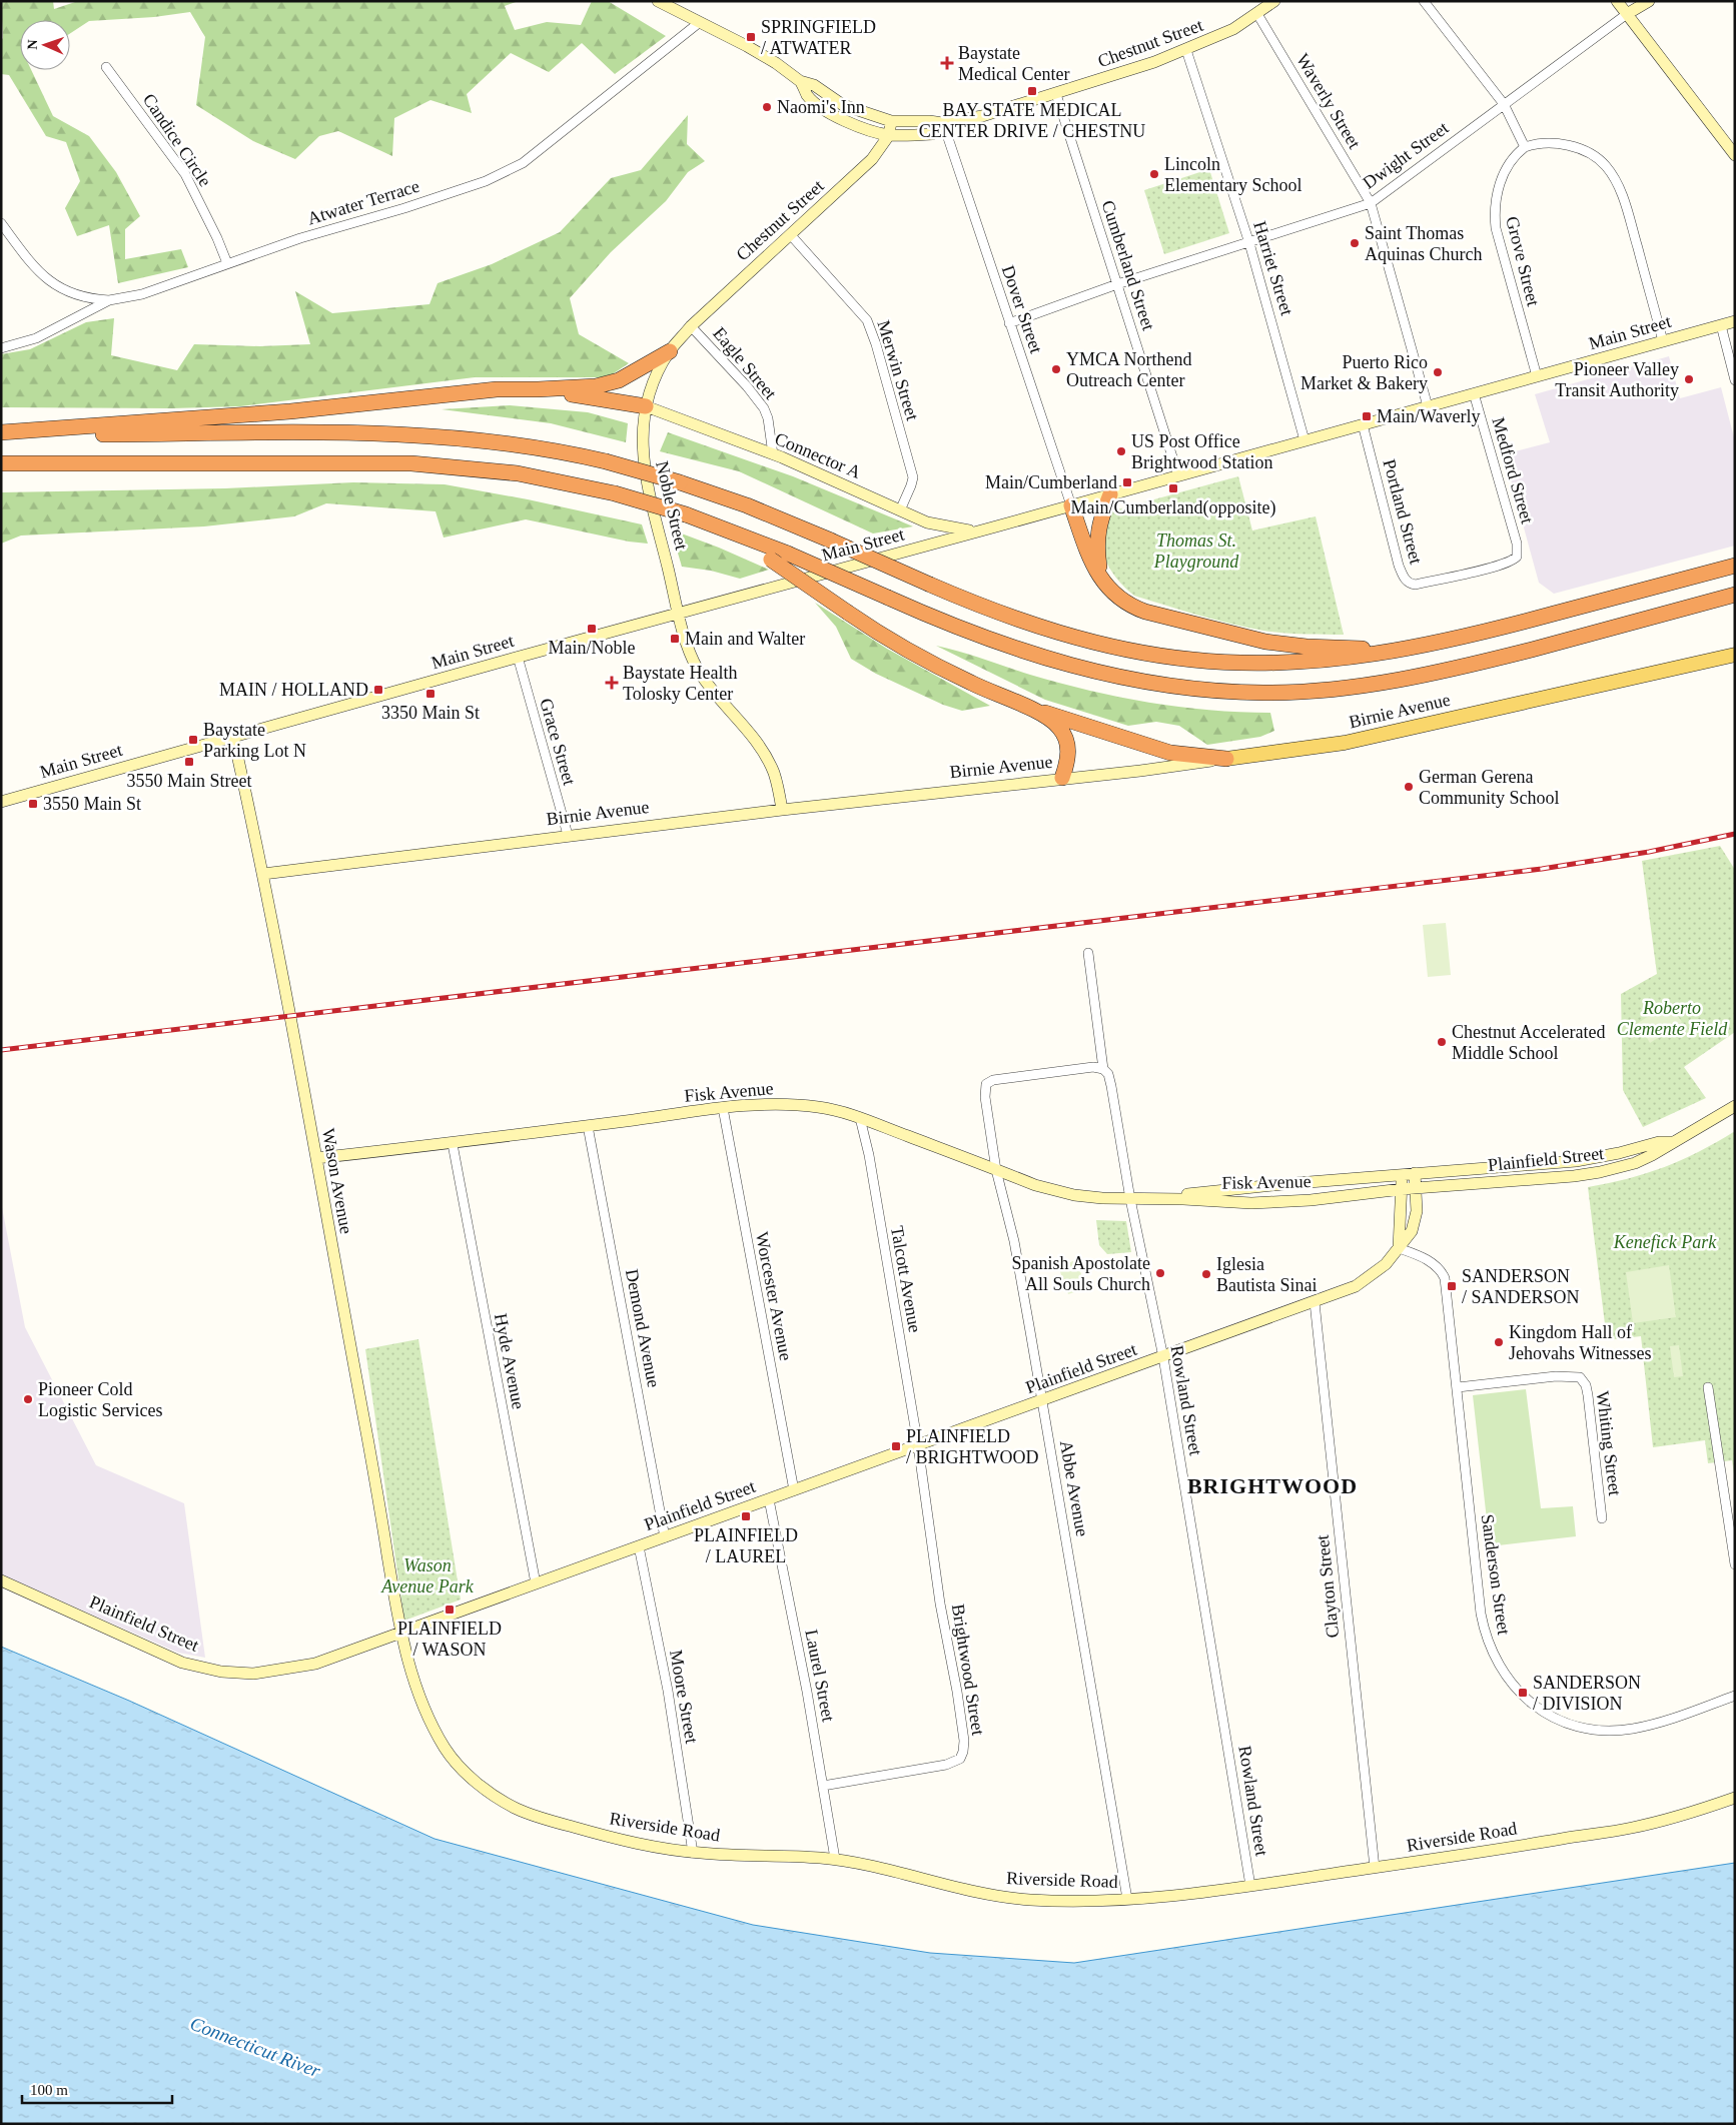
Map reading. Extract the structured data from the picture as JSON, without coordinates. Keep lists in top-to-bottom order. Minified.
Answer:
{"streets":{"main road":["Birnie Avenue"],"street":["Chestnut Street","Waverly Street","Candice Circle","Dwight Street","Atwater Terrace","Grove Street","Cumberland Street","Harriet Street","Dover Street","Main Street","Eagle Street","Merwin Street","Connector A","Medford Street","Noble Street","Portland Street","Grace Street","Fisk Avenue","Plainfield Street","Wason Avenue","Talcott Avenue","Worcester Avenue","Demond Avenue","Hyde Avenue","Rowland Street","Whiting Street","Abbe Avenue","Sanderson Street","Clayton Street","Brightwood Street","Laurel Street","Moore Street","Riverside Road"]},"crossings":[["Chestnut Street","Waverly Street"],["Chestnut Street","Cumberland Street"],["Chestnut Street","Harriet Street"],["Chestnut Street","Dover Street"],["Chestnut Street","Eagle Street"],["Chestnut Street","Merwin Street"],["Chestnut Street","Noble Street"],["Waverly Street","Dwight Street"],["Waverly Street","Main Street"],["Candice Circle","Atwater Terrace"],["Dwight Street","Cumberland Street"],["Dwight Street","Harriet Street"],["Dwight Street","Dover Street"],["Grove Street","Main Street"],["Cumberland Street","Main Street"],["Harriet Street","Main Street"],["Dover Street","Main Street"],["Main Street","Connector A"],["Main Street","Medford Street"],["Main Street","Noble Street"],["Main Street","Portland Street"],["Main Street","Grace Street"],["Main Street","Wason Avenue"],["Eagle Street","Connector A"],["Eagle Street","Noble Street"],["Merwin Street","Connector A"],["Connector A","Noble Street"],["Medford Street","Portland Street"],["Noble Street","Birnie Avenue"],["Birnie Avenue","Grace Street"],["Birnie Avenue","Wason Avenue"],["Fisk Avenue","Plainfield Street"],["Fisk Avenue","Wason Avenue"],["Fisk Avenue","Talcott Avenue"],["Fisk Avenue","Worcester Avenue"],["Fisk Avenue","Demond Avenue"],["Fisk Avenue","Hyde Avenue"],["Fisk Avenue","Rowland Street"],["Fisk Avenue","Abbe Avenue"],["Plainfield Street","Wason Avenue"],["Plainfield Street","Talcott Avenue"],["Plainfield Street","Worcester Avenue"],["Plainfield Street","Demond Avenue"],["Plainfield Street","Hyde Avenue"],["Plainfield Street","Rowland Street"],["Plainfield Street","Abbe Avenue"],["Plainfield Street","Sanderson Street"],["Plainfield Street","Clayton Street"],["Plainfield Street","Brightwood Street"],["Plainfield Street","Laurel Street"],["Plainfield Street","Moore Street"],["Plainfield Street","Riverside Road"],["Wason Avenue","Riverside Road"],["Talcott Avenue","Brightwood Street"],["Rowland Street","Abbe Avenue"],["Rowland Street","Riverside Road"],["Whiting Street","Sanderson Street"],["Abbe Avenue","Riverside Road"],["Clayton Street","Riverside Road"],["Brightwood Street","Laurel Street"],["Laurel Street","Riverside Road"],["Moore Street","Riverside Road"]],"districts":["BRIGHTWOOD"],"water":["Connecticut River"],"parks":["Thomas St. Playground","Roberto Clemente Field","Kenefick Park","Wason Avenue Park"],"places":{"transit":["SPRINGFIELD / ATWATER","BAY STATE MEDICAL CENTER DRIVE / CHESTNU","Main/Waverly","Main/Cumberland","Main/Cumberland(opposite)","Main/Noble","Main and Walter","MAIN / HOLLAND","3350 Main St","Baystate Parking Lot N","3550 Main Street","3550 Main St","SANDERSON / SANDERSON","PLAINFIELD / BRIGHTWOOD","PLAINFIELD / LAUREL","PLAINFIELD / WASON","SANDERSON / DIVISION"],"health":["Baystate Medical Center","Baystate Health Tolosky Center"],"other":["Naomi's Inn","Lincoln Elementary School","Saint Thomas Aquinas Church","YMCA Northend Outreach Center","Puerto Rico Market & Bakery","Pioneer Valley Transit Authority","US Post Office Brightwood Station","German Gerena Community School","Chestnut Accelerated Middle School","Spanish Apostolate All Souls Church","Iglesia Bautista Sinai","Kingdom Hall of Jehovahs Witnesses","Pioneer Cold Logistic Services"]},"scale_bar":"100 m","north":"left"}
